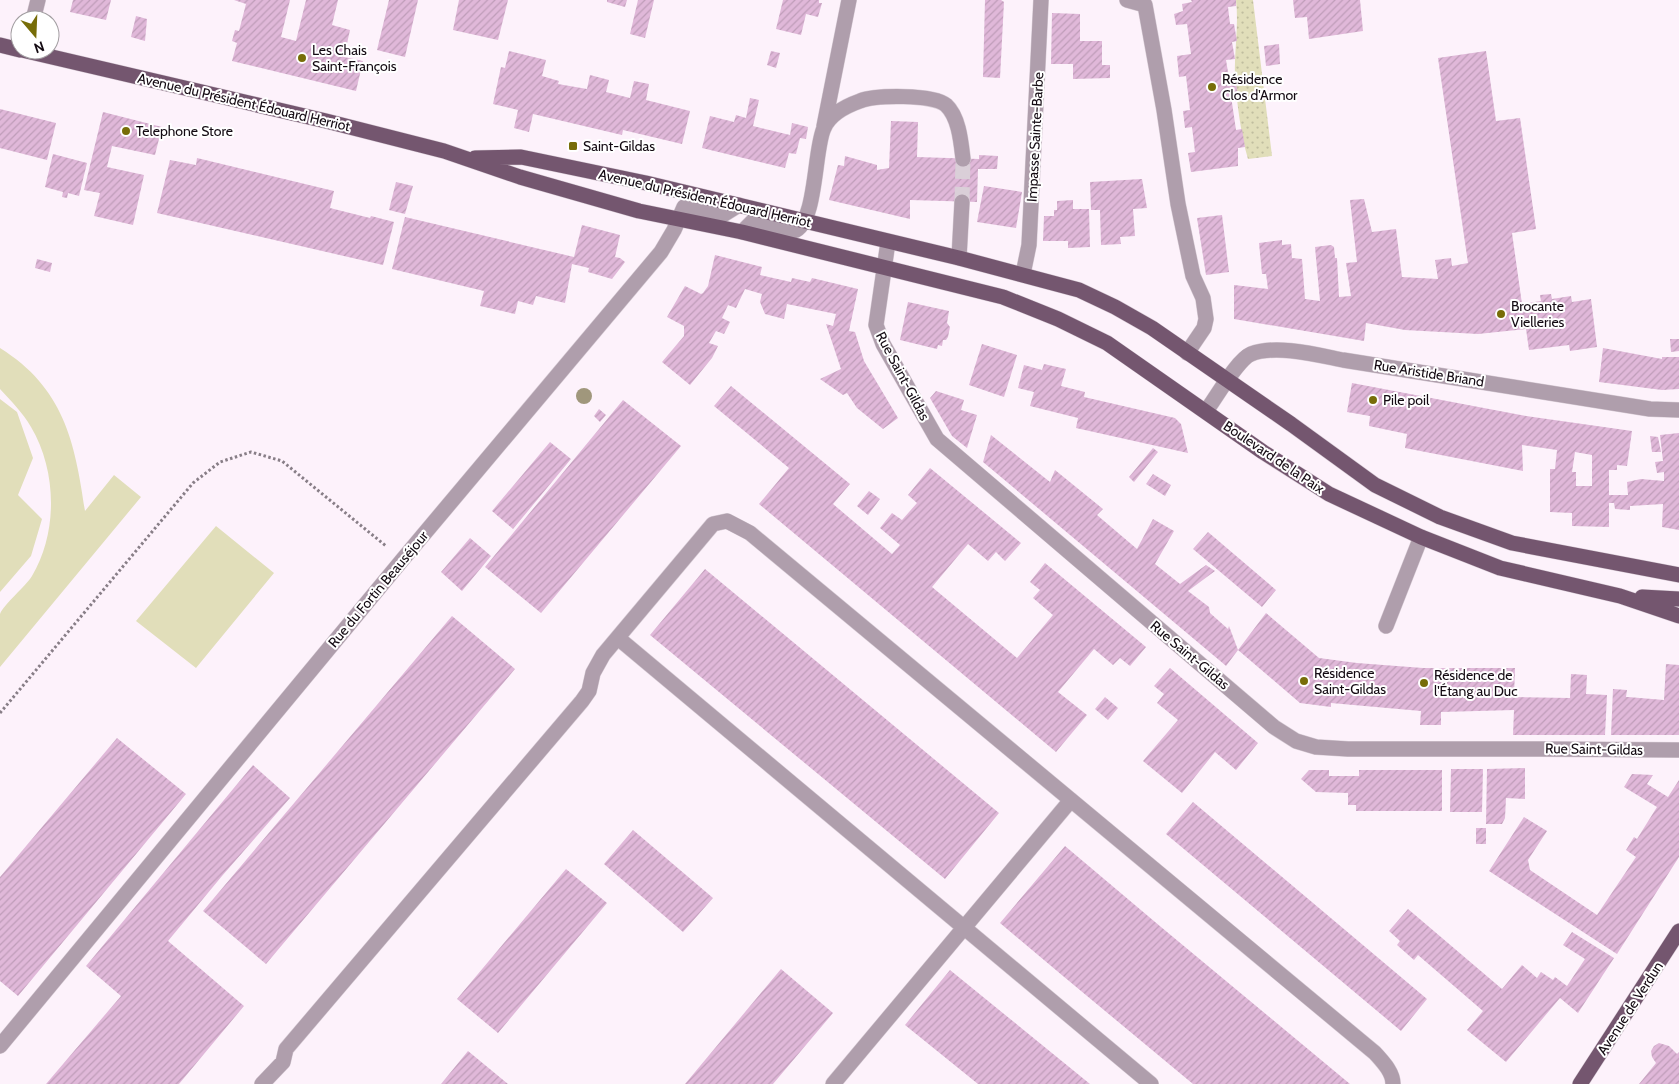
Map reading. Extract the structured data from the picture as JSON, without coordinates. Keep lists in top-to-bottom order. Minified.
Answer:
{"streets":{"main road":["Avenue du Président Édouard Herriot","Boulevard de la Paix","Avenue de Verdun"],"street":["Impasse Sainte-Barbe","Rue Aristide Briand","Rue Saint-Gildas","Rue du Fortin Beauséjour"]},"crossings":[["Avenue du Président Édouard Herriot","Rue Saint-Gildas"],["Avenue du Président Édouard Herriot","Boulevard de la Paix"],["Avenue du Président Édouard Herriot","Rue du Fortin Beauséjour"],["Rue Aristide Briand","Boulevard de la Paix"],["Rue Saint-Gildas","Boulevard de la Paix"]],"places":{"other":["Les Chais Saint-François","Résidence Clos d'Armor","Telephone Store","Brocante Vielleries","Pile poil","Résidence Saint-Gildas","Résidence de l'Étang au Duc"],"transit":["Saint-Gildas"]},"north":"bottom"}
